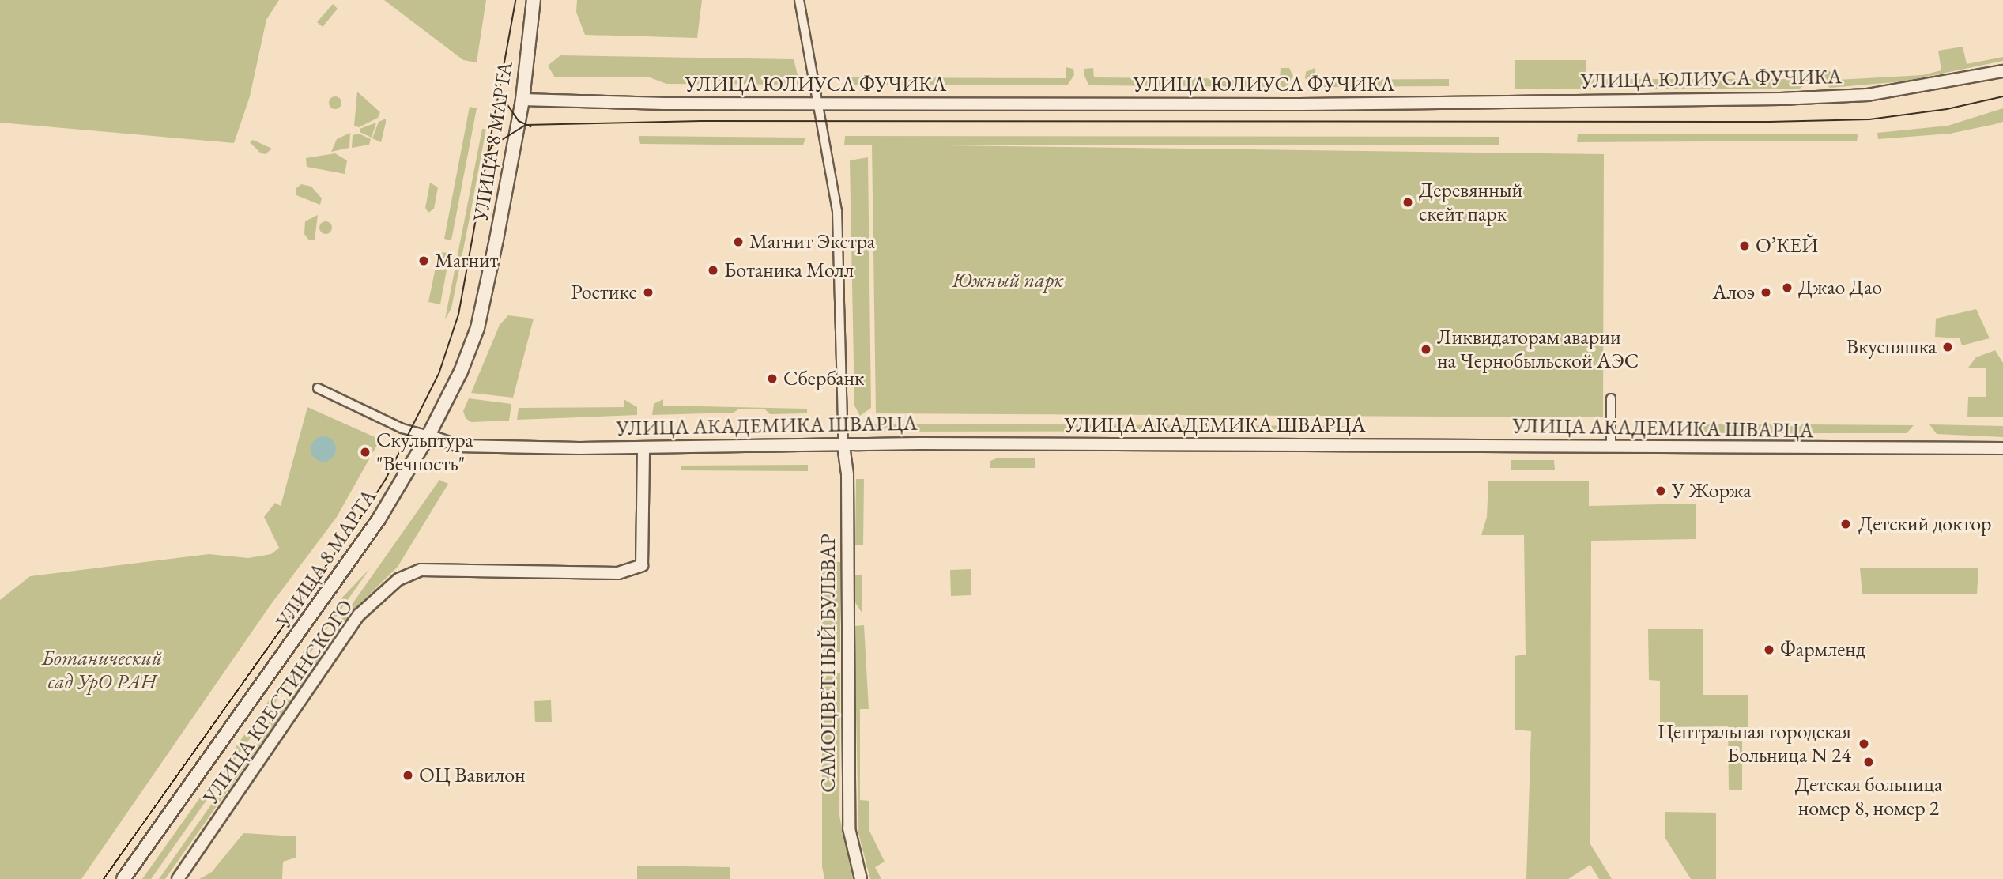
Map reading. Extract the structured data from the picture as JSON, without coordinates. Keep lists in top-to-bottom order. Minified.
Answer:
{"streets":{"main road":["УЛИЦА 8 МАРТА"],"street":["УЛИЦА ЮЛИУСА ФУЧИКА","УЛИЦА АКАДЕМИКА ШВАРЦА","САМОЦВЕТНЫЙ БУЛЬВАР","УЛИЦА КРЕСТИНСКОГО"]},"crossings":[["УЛИЦА ЮЛИУСА ФУЧИКА","УЛИЦА 8 МАРТА"],["УЛИЦА 8 МАРТА","УЛИЦА АКАДЕМИКА ШВАРЦА"],["УЛИЦА АКАДЕМИКА ШВАРЦА","САМОЦВЕТНЫЙ БУЛЬВАР"],["УЛИЦА АКАДЕМИКА ШВАРЦА","УЛИЦА КРЕСТИНСКОГО"]],"parks":["Южный парк","Ботанический сад УрО РАН"],"places":["Деревянный скейт парк","Магнит Экстра","О’КЕЙ","Магнит","Ботаника Молл","Джао Дао","Ростикс","Алоэ","Вкусняшка","Ликвидаторам аварии на Чернобыльской АЭС","Сбербанк","Скульптура \"Вечность\"","У Жоржа","Детский доктор","Фармленд","Центральная городская Больница N 24","Детская больница номер 8, номер 2","ОЦ Вавилон"]}
